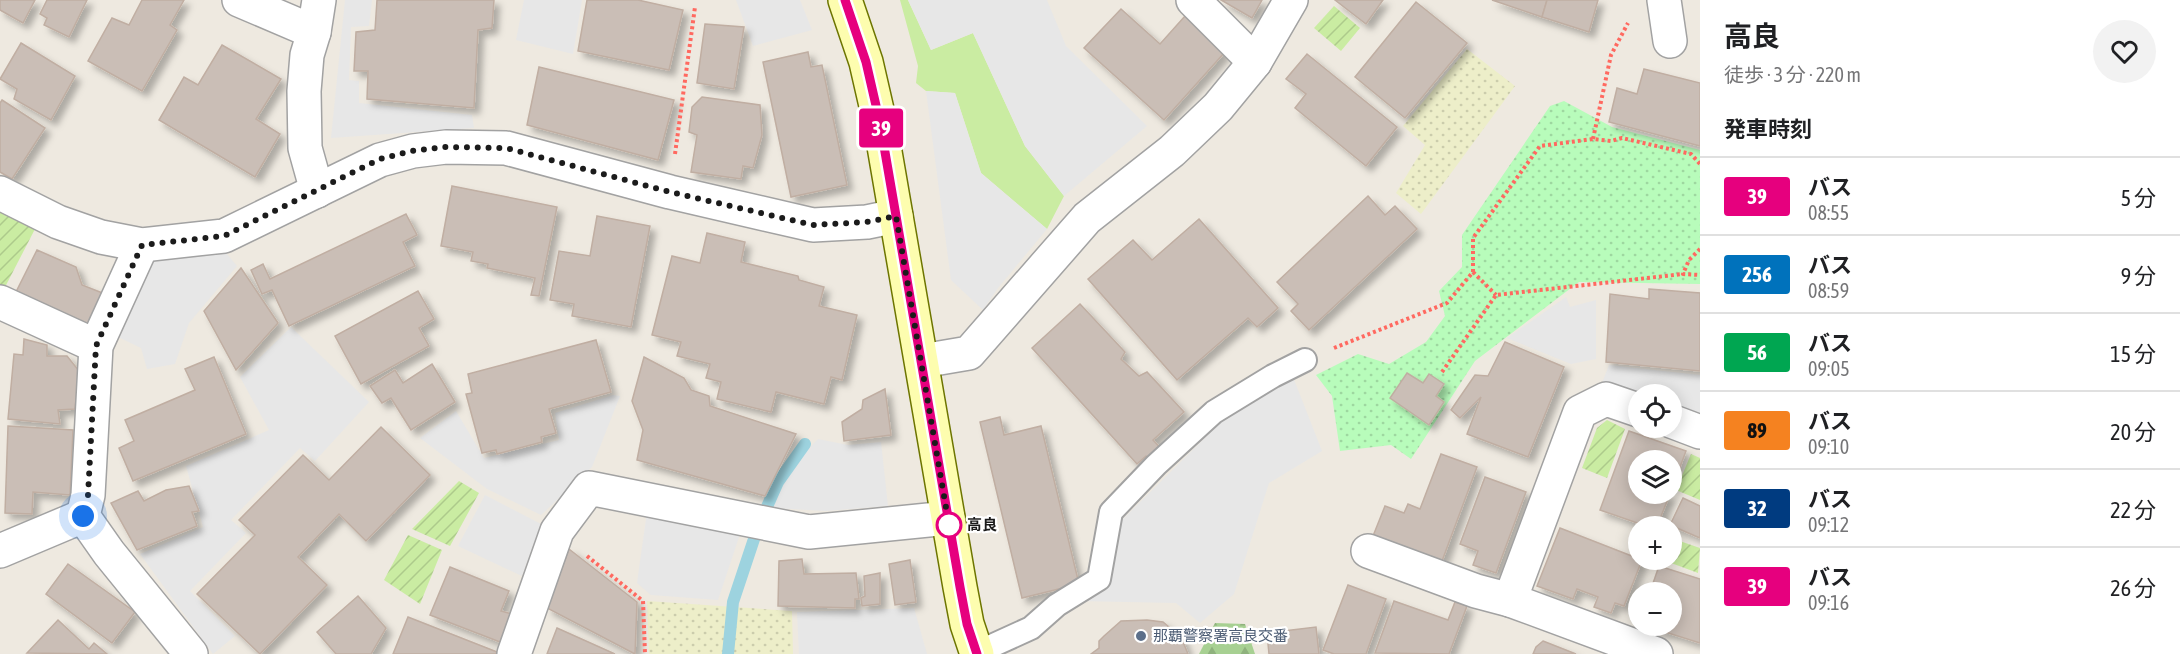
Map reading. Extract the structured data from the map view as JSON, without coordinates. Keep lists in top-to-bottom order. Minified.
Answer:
{"places":["高良","那覇警察署高良交番"],"lines":["bus line 39"],"page":{"on_map":"39","heading":[["高良","徒歩 · 3 分 · 220 m"],"発車時刻"],"list":[{"mark":"39","name":"バス","note":"08:55","value":"5 分"},{"mark":"256","name":"バス","note":"08:59","value":"9 分"},{"mark":"56","name":"バス","note":"09:05","value":"15 分"},{"mark":"89","name":"バス","note":"09:10","value":"20 分"},{"mark":"32","name":"バス","note":"09:12","value":"22 分"},{"mark":"39","name":"バス","note":"09:16","value":"26 分"}],"map_buttons":["+","−"]}}
